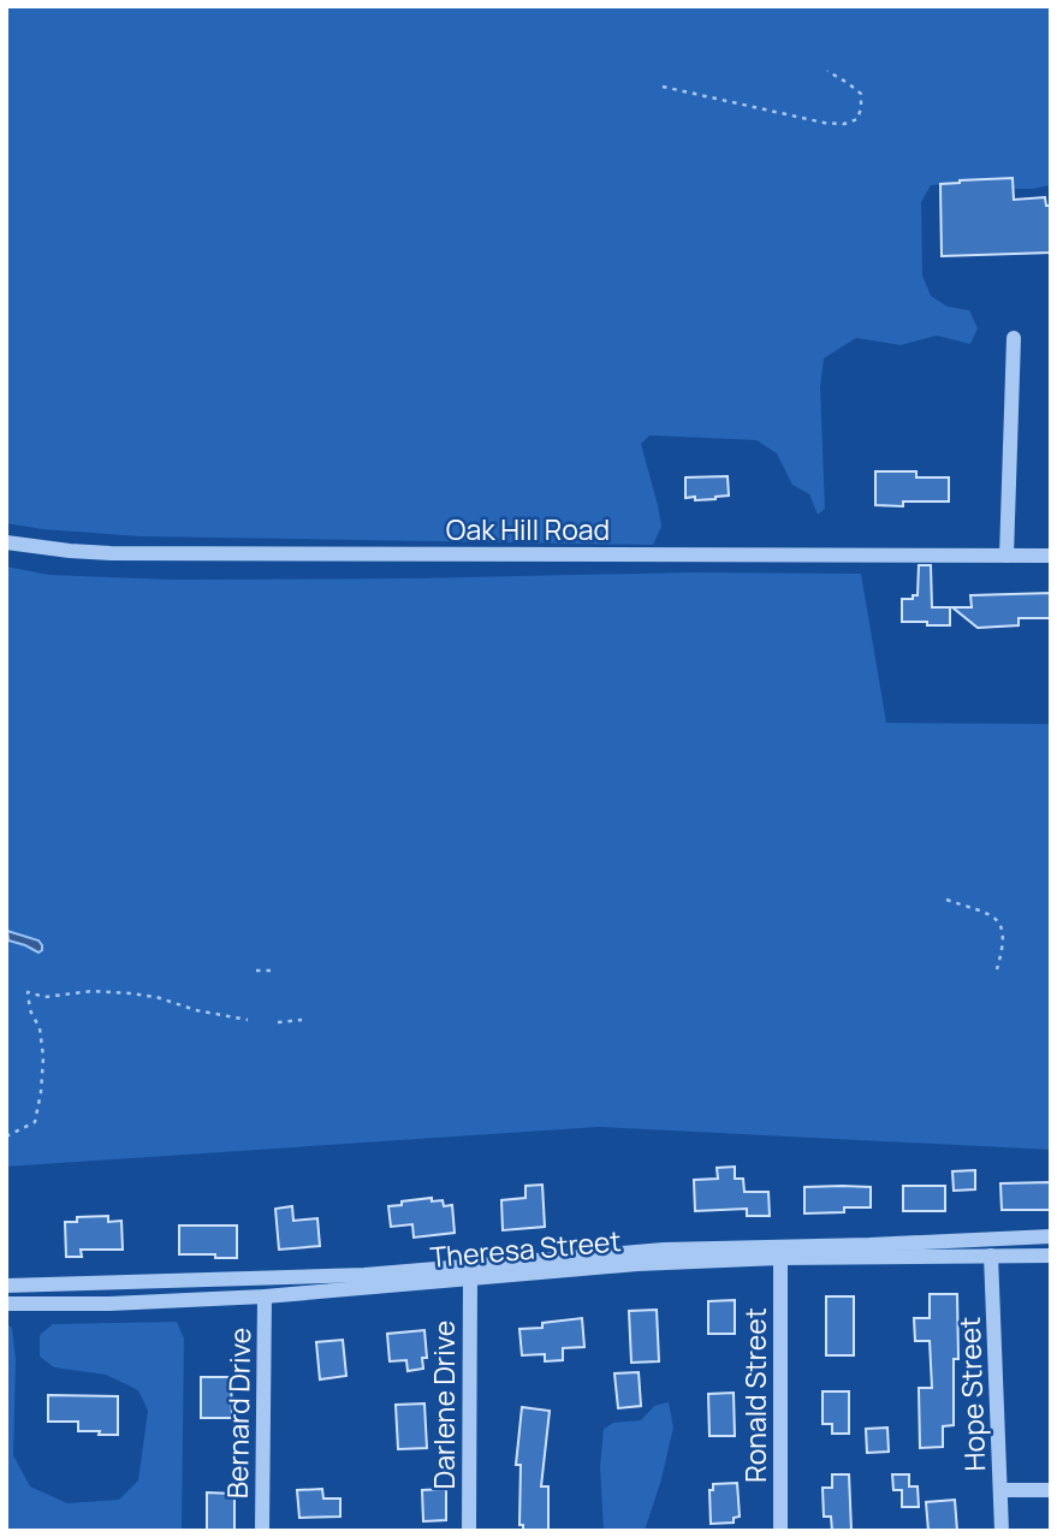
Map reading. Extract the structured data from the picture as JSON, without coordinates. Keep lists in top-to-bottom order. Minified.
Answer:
{"streets":{"street":["Oak Hill Road","Theresa Street","Hope Street","Ronald Street","Darlene Drive","Bernard Drive"]},"crossings":[["Theresa Street","Hope Street"],["Theresa Street","Ronald Street"],["Theresa Street","Darlene Drive"],["Theresa Street","Bernard Drive"]]}
